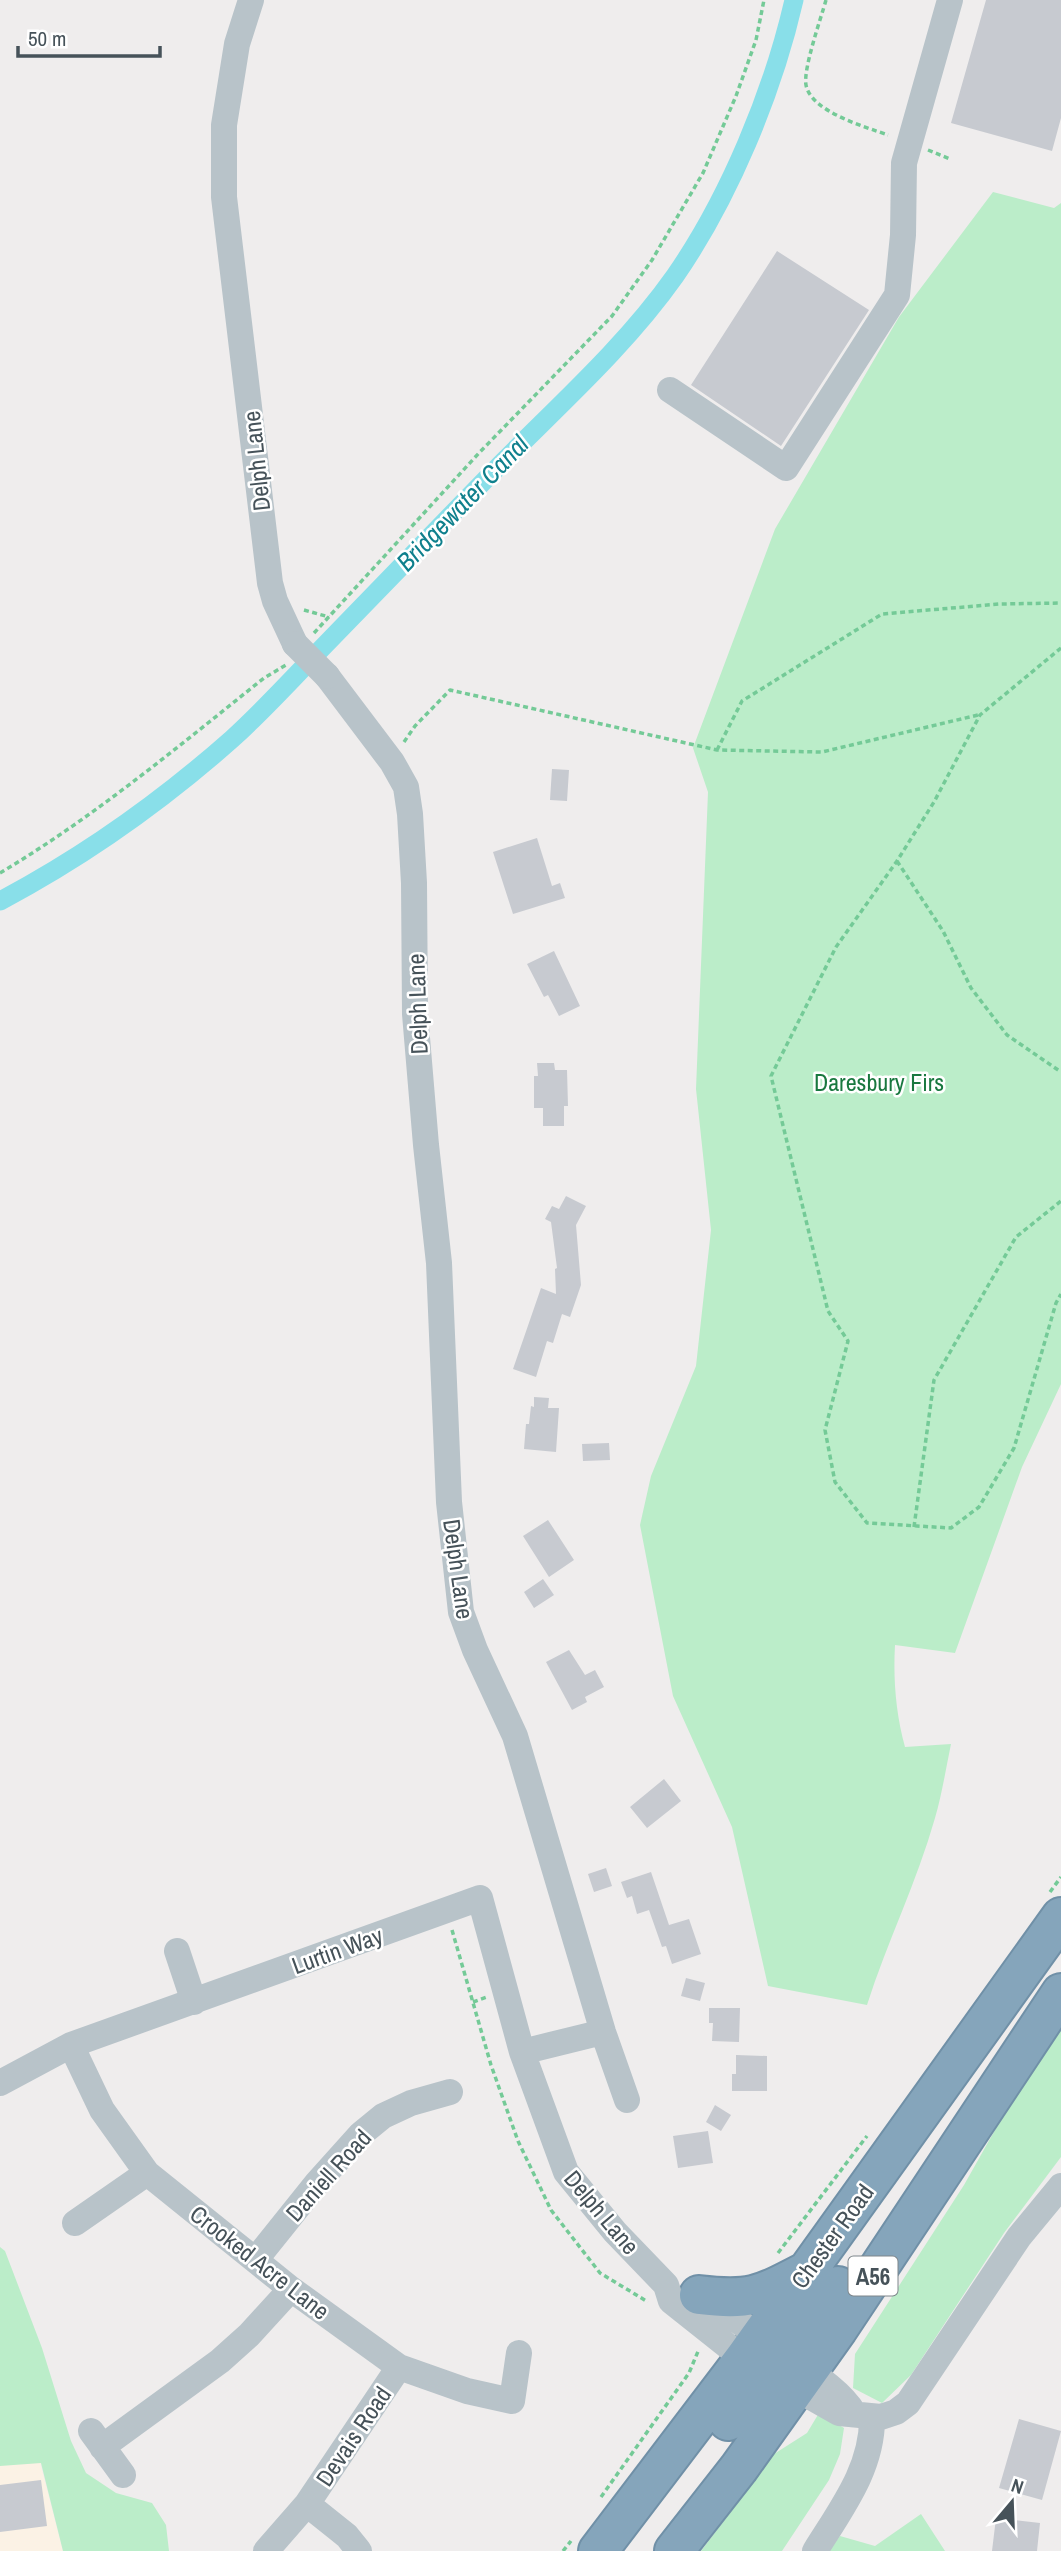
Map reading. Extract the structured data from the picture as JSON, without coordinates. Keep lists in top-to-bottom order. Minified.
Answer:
{"streets":{"highway":["Chester Road","A56"],"street":["Delph Lane","Lurtin Way","Daniell Road","Crooked Acre Lane","Devais Road"]},"crossings":[["Delph Lane","Lurtin Way"],["Delph Lane","Chester Road"],["Lurtin Way","Crooked Acre Lane"],["Daniell Road","Crooked Acre Lane"],["Crooked Acre Lane","Devais Road"]],"water":["Bridgewater Canal"],"parks":["Daresbury Firs"],"scale_bar":"50 m","north":"top"}
